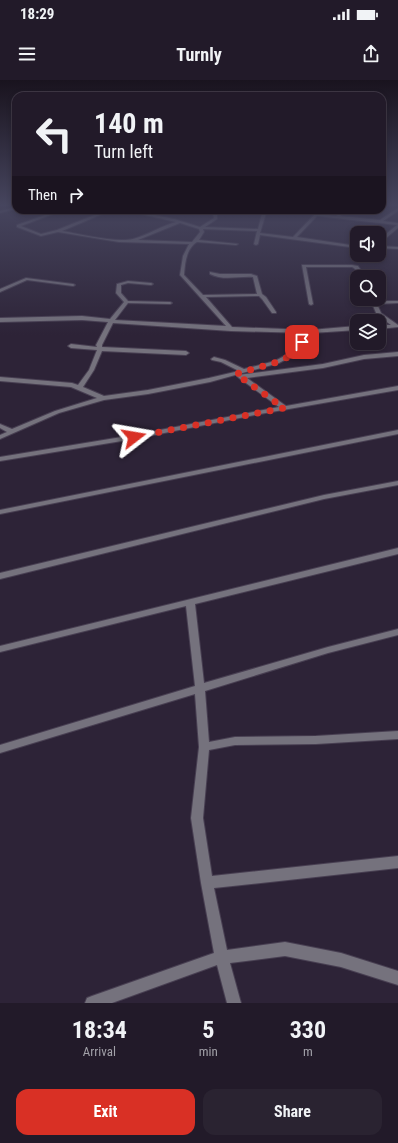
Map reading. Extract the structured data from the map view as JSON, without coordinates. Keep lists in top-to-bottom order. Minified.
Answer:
{"page":{"status":"18:29","header":"Turnly","turn":["140 m","Turn left"],"then":"Then","eta":["18:34","Arrival","5","min","330","m"],"buttons":["Exit","Share"]}}
